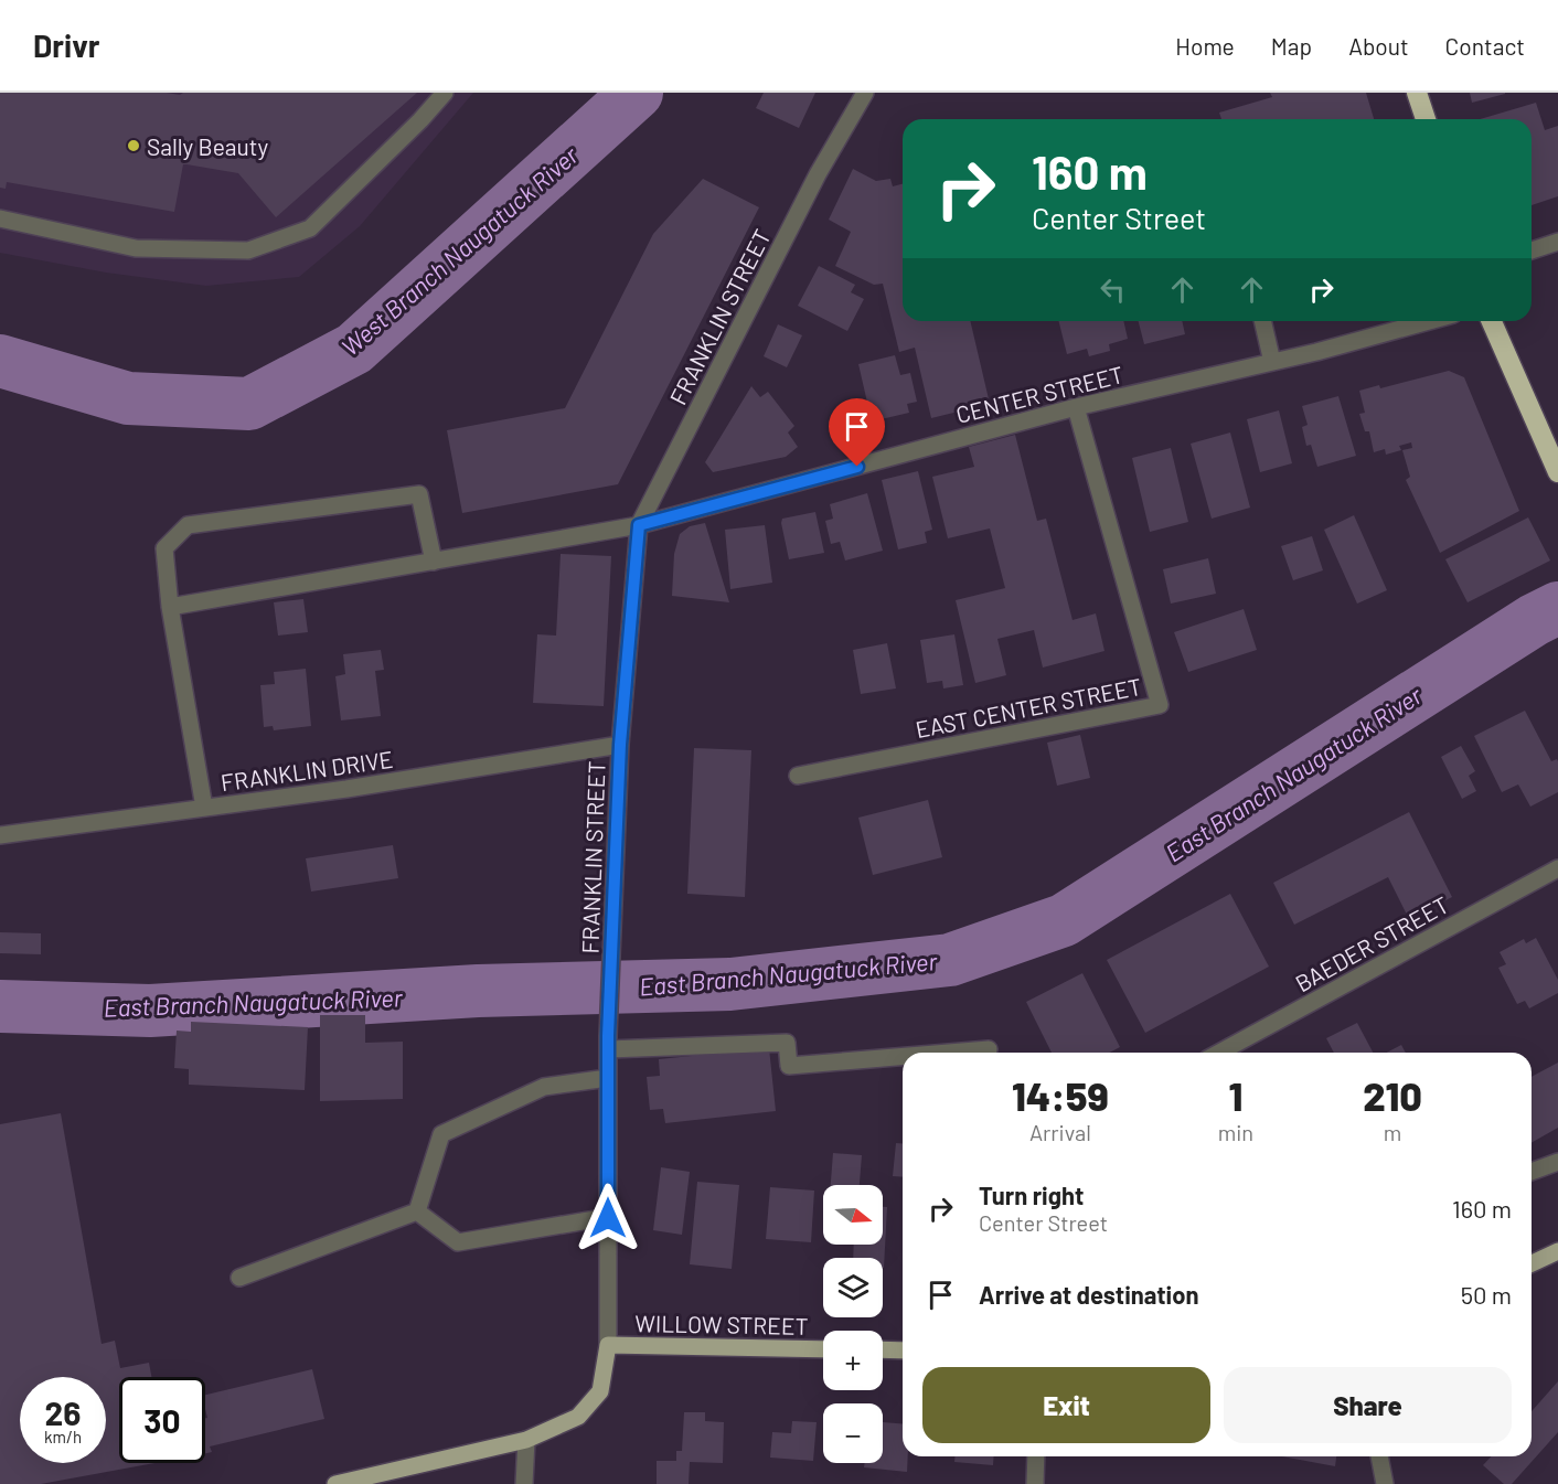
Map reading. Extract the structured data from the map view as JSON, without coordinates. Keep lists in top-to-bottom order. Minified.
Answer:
{"streets":{"main road":["FRANKLIN STREET","WILLOW STREET"],"street":["CENTER STREET","EAST CENTER STREET","FRANKLIN DRIVE","BAEDER STREET"]},"crossings":[["FRANKLIN STREET","CENTER STREET"],["FRANKLIN STREET","FRANKLIN DRIVE"],["FRANKLIN STREET","WILLOW STREET"],["CENTER STREET","EAST CENTER STREET"]],"water":["West Branch Naugatuck River","East Branch Naugatuck River"],"places":["Sally Beauty"],"north":"right","page":{"header":"Drivr","nav":["Home","Map","About","Contact"],"turn":["160 m","Center Street"],"eta":["14:59","Arrival","1","min","210","m"],"list":[{"name":"Turn right","note":"Center Street","value":"160 m"},{"name":"Arrive at destination","value":"50 m"}],"map_buttons":["+","−"],"buttons":["Exit","Share"],"speed":"26 km/h","limit":"30"}}
